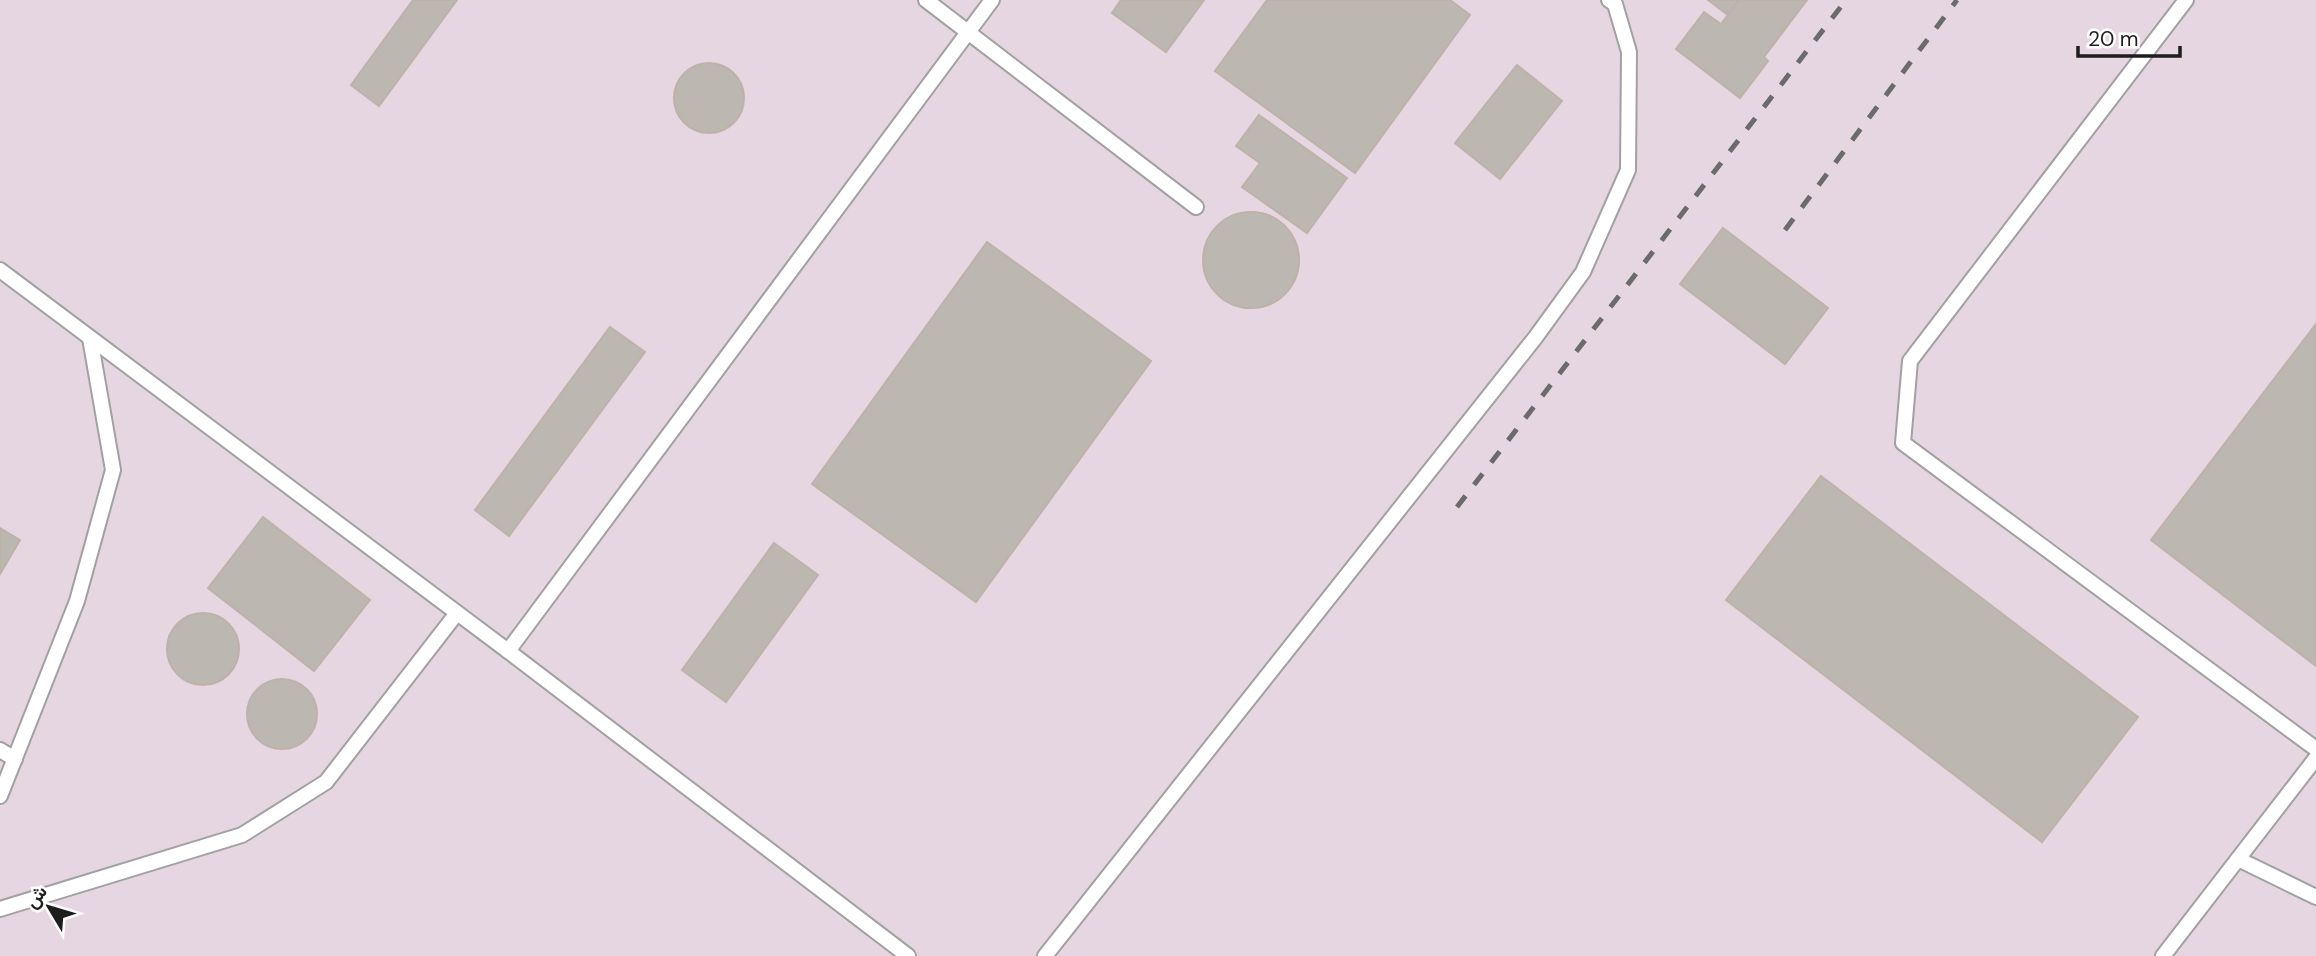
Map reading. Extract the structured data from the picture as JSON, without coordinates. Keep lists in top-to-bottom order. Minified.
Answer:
{"scale_bar":"20 m","north":"top left"}
